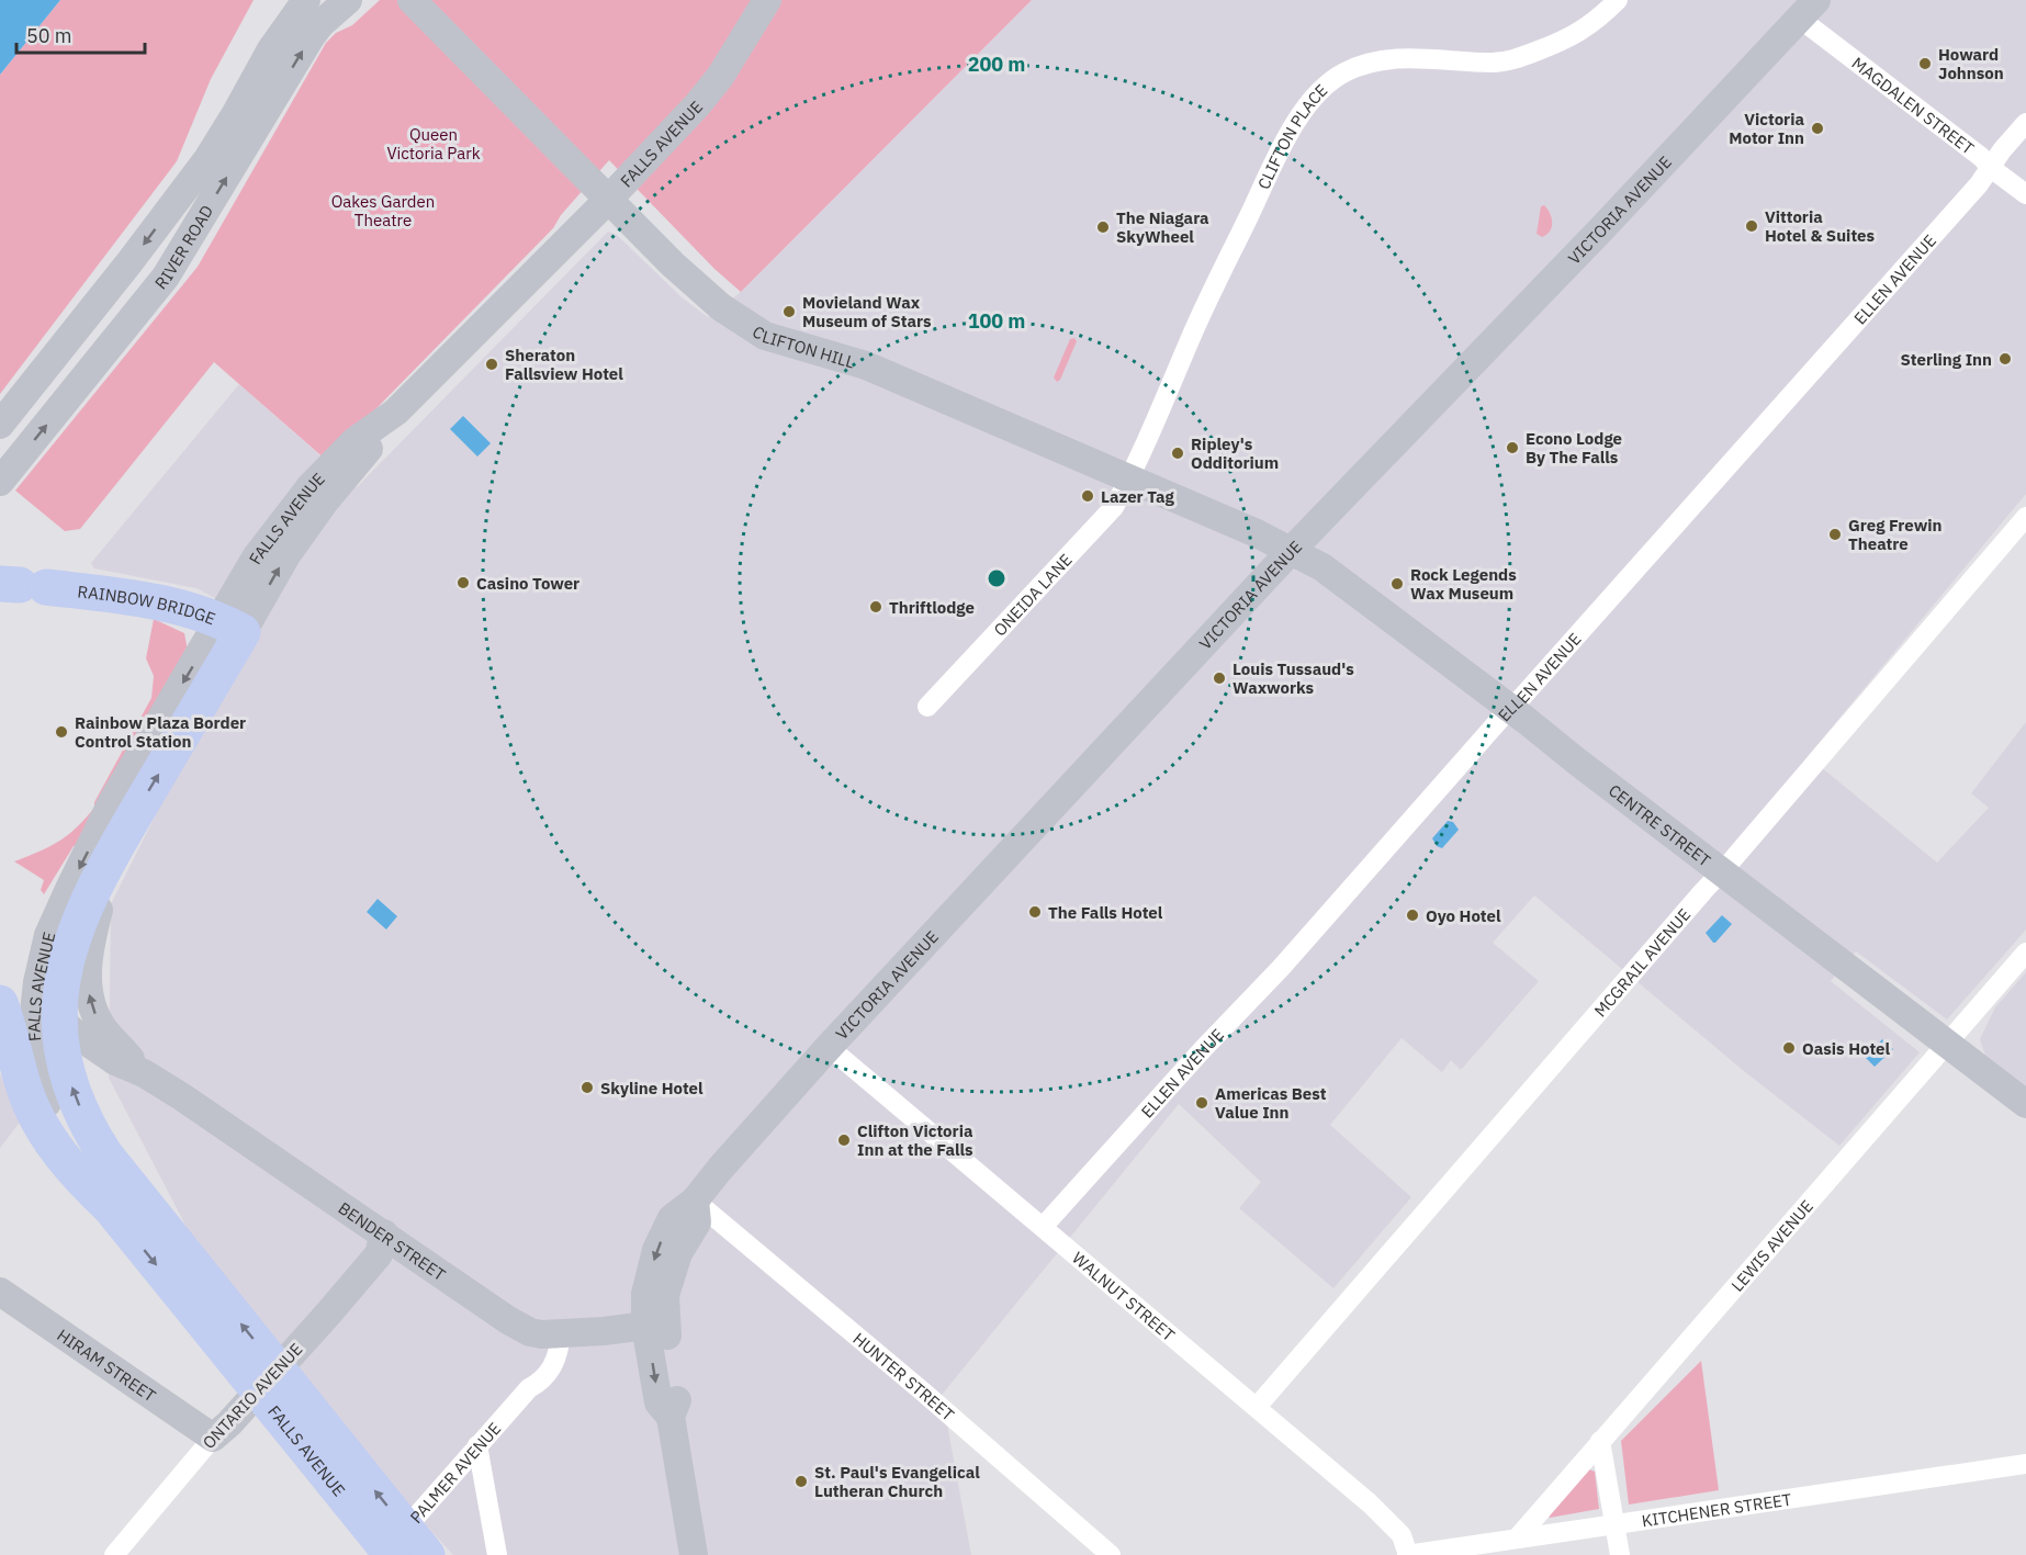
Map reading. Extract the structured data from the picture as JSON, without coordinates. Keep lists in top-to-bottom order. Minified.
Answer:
{"streets":{"highway":["FALLS AVENUE","RAINBOW BRIDGE"],"main road":["VICTORIA AVENUE","RIVER ROAD","CLIFTON HILL","CENTRE STREET","BENDER STREET","HIRAM STREET","ONTARIO AVENUE"],"street":["MAGDALEN STREET","CLIFTON PLACE","ELLEN AVENUE","ONEIDA LANE","MCGRAIL AVENUE","LEWIS AVENUE","WALNUT STREET","HUNTER STREET","PALMER AVENUE","KITCHENER STREET"]},"crossings":[["MAGDALEN STREET","VICTORIA AVENUE"],["MAGDALEN STREET","ELLEN AVENUE"],["CLIFTON PLACE","CLIFTON HILL"],["CLIFTON PLACE","ONEIDA LANE"],["FALLS AVENUE","CLIFTON HILL"],["FALLS AVENUE","RAINBOW BRIDGE"],["FALLS AVENUE","BENDER STREET"],["FALLS AVENUE","PALMER AVENUE"],["VICTORIA AVENUE","CLIFTON HILL"],["VICTORIA AVENUE","CENTRE STREET"],["VICTORIA AVENUE","BENDER STREET"],["VICTORIA AVENUE","WALNUT STREET"],["VICTORIA AVENUE","HUNTER STREET"],["ELLEN AVENUE","CENTRE STREET"],["ELLEN AVENUE","WALNUT STREET"],["CLIFTON HILL","ONEIDA LANE"],["CLIFTON HILL","CENTRE STREET"],["CENTRE STREET","MCGRAIL AVENUE"],["CENTRE STREET","LEWIS AVENUE"],["MCGRAIL AVENUE","WALNUT STREET"],["BENDER STREET","ONTARIO AVENUE"],["BENDER STREET","PALMER AVENUE"],["LEWIS AVENUE","KITCHENER STREET"],["WALNUT STREET","KITCHENER STREET"],["HIRAM STREET","ONTARIO AVENUE"]],"parks":["Queen Victoria Park","Oakes Garden Theatre"],"places":["Howard Johnson","Victoria Motor Inn","Vittoria Hotel & Suites","The Niagara SkyWheel","Movieland Wax Museum of Stars","Sterling Inn","Sheraton Fallsview Hotel","Econo Lodge By The Falls","Ripley's Odditorium","Lazer Tag","Greg Frewin Theatre","Casino Tower","Rock Legends Wax Museum","Thriftlodge","Louis Tussaud's Waxworks","Rainbow Plaza Border Control Station","The Falls Hotel","Oyo Hotel","Oasis Hotel","Skyline Hotel","Americas Best Value Inn","Clifton Victoria Inn at the Falls","St. Paul's Evangelical Lutheran Church"],"scale_bar":"50 m","rings":["200 m","100 m"]}
